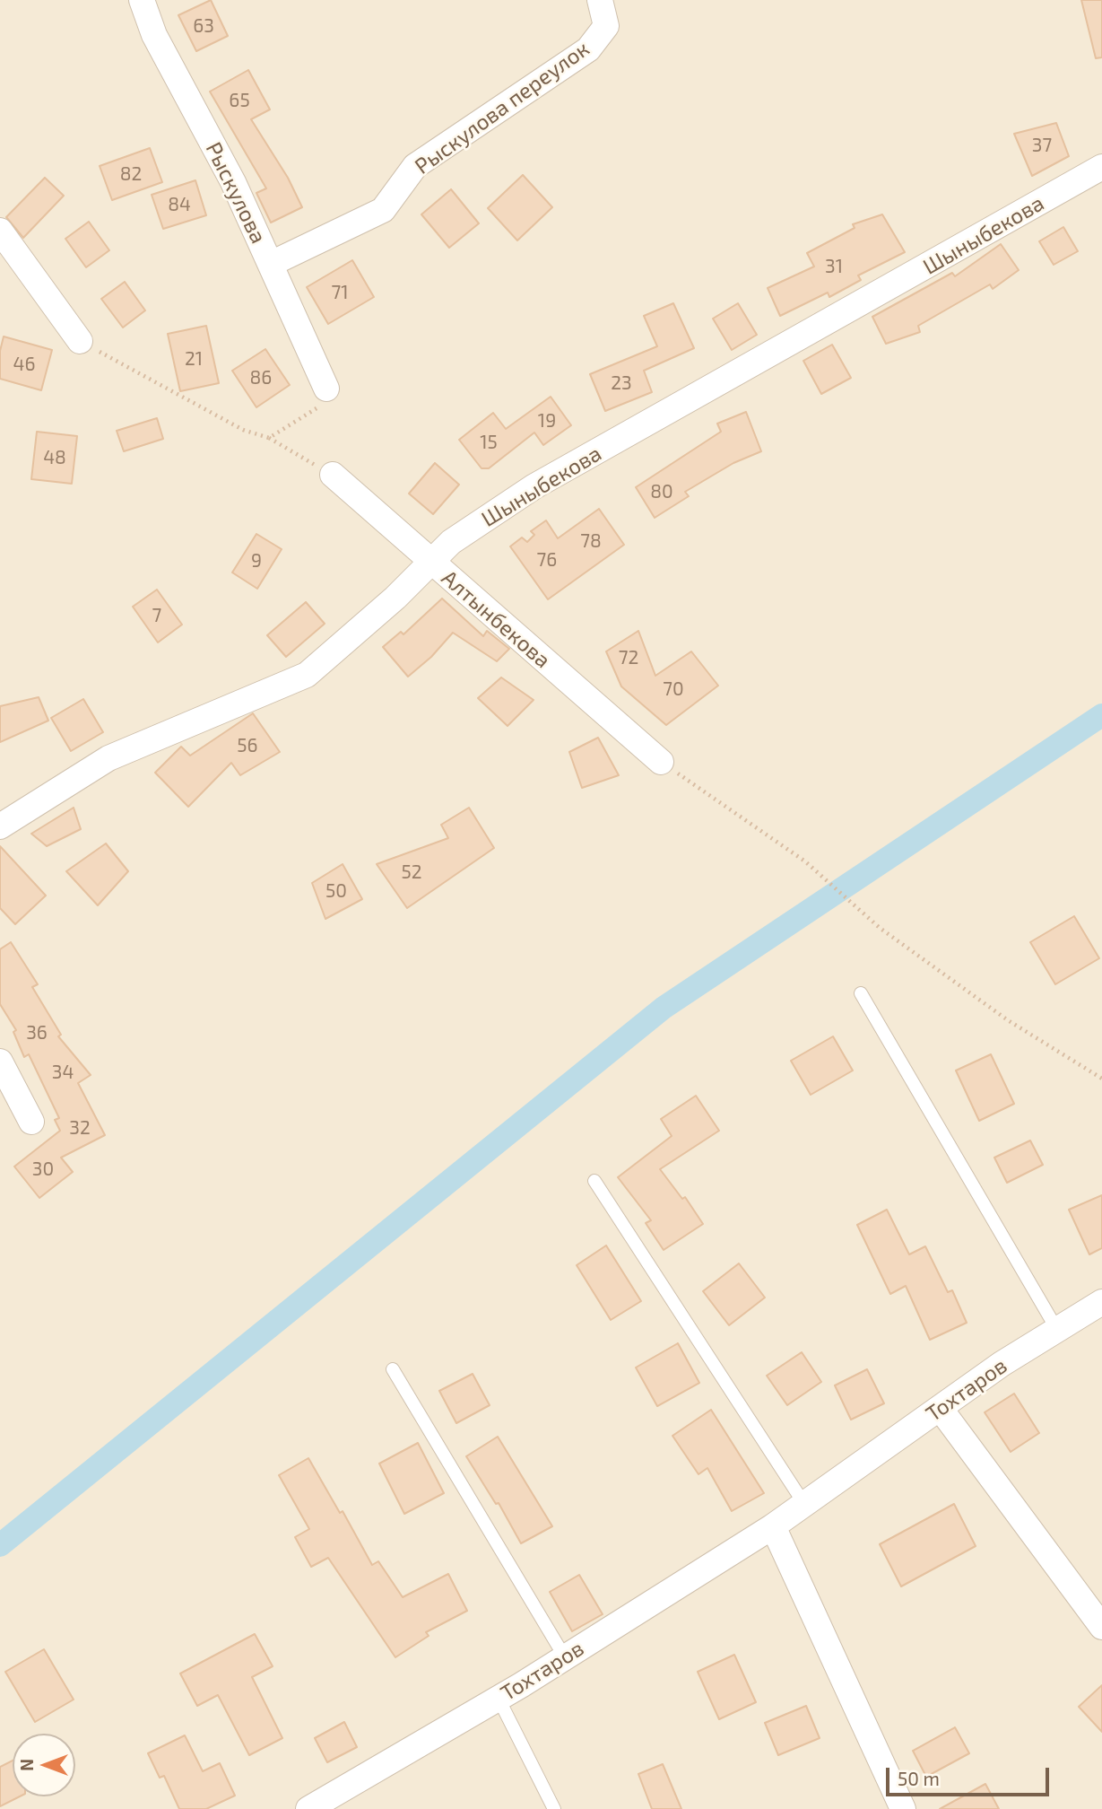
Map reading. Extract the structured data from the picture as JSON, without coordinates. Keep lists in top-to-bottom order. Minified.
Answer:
{"streets":{"street":["Рыскулова переулок","Рыскулова","Шыныбекова","Алтынбекова","Тохтаров"]},"crossings":[["Рыскулова переулок","Рыскулова"],["Шыныбекова","Алтынбекова"]],"house_numbers":["63","65","37","82","84","31","71","21","46","86","23","19","15","48","80","78","76","9","7","72","70","56","52","50","36","34","32","30"],"scale_bar":"50 m","north":"left"}
